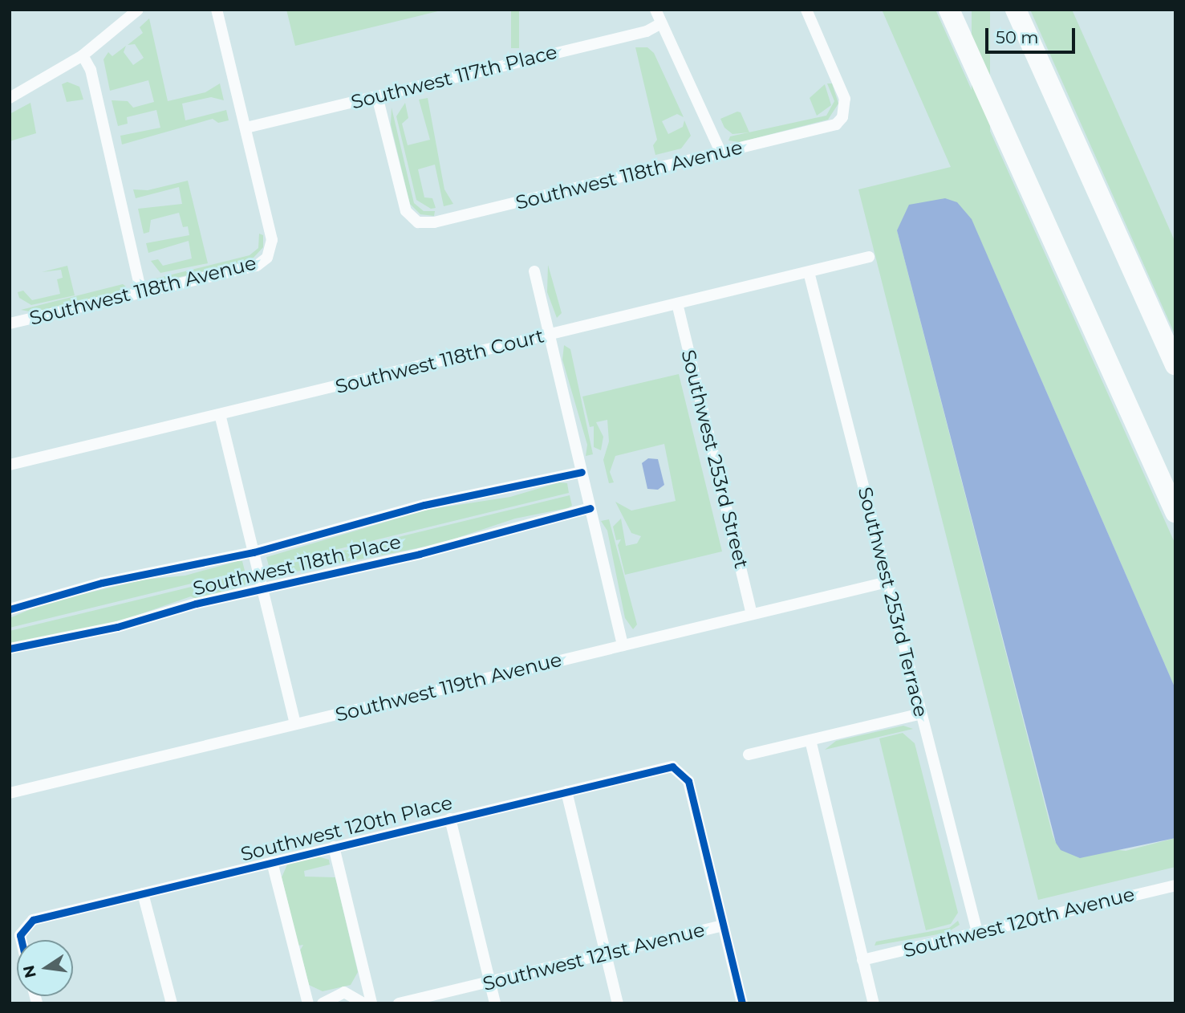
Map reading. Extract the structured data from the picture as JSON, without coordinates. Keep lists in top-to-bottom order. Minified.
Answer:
{"streets":{"street":["Southwest 117th Place","Southwest 118th Avenue","Southwest 118th Court","Southwest 253rd Street","Southwest 118th Place","Southwest 253rd Terrace","Southwest 119th Avenue","Southwest 120th Place","Southwest 120th Avenue","Southwest 121st Avenue"]},"crossings":[["Southwest 117th Place","Southwest 118th Avenue"],["Southwest 118th Court","Southwest 253rd Street"],["Southwest 118th Court","Southwest 253rd Terrace"],["Southwest 253rd Street","Southwest 119th Avenue"],["Southwest 253rd Terrace","Southwest 119th Avenue"],["Southwest 253rd Terrace","Southwest 120th Avenue"],["Southwest 120th Place","Southwest 121st Avenue"]],"scale_bar":"50 m","north":"left"}
